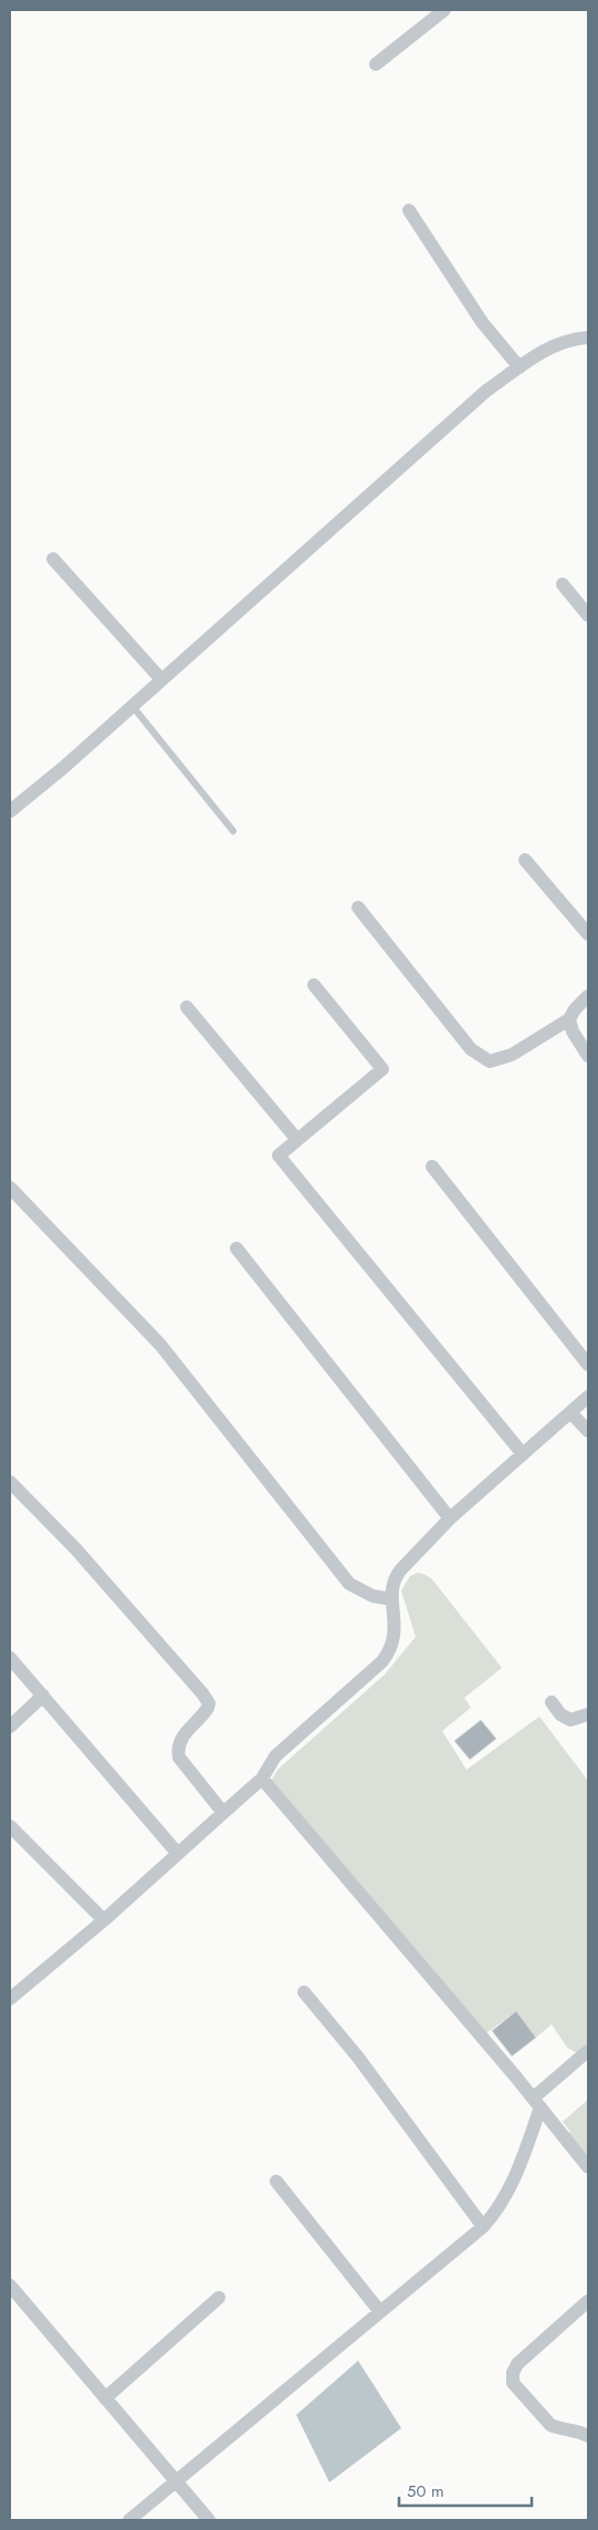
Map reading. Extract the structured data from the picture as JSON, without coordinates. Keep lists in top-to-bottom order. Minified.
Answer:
{"scale_bar":"50 m"}
